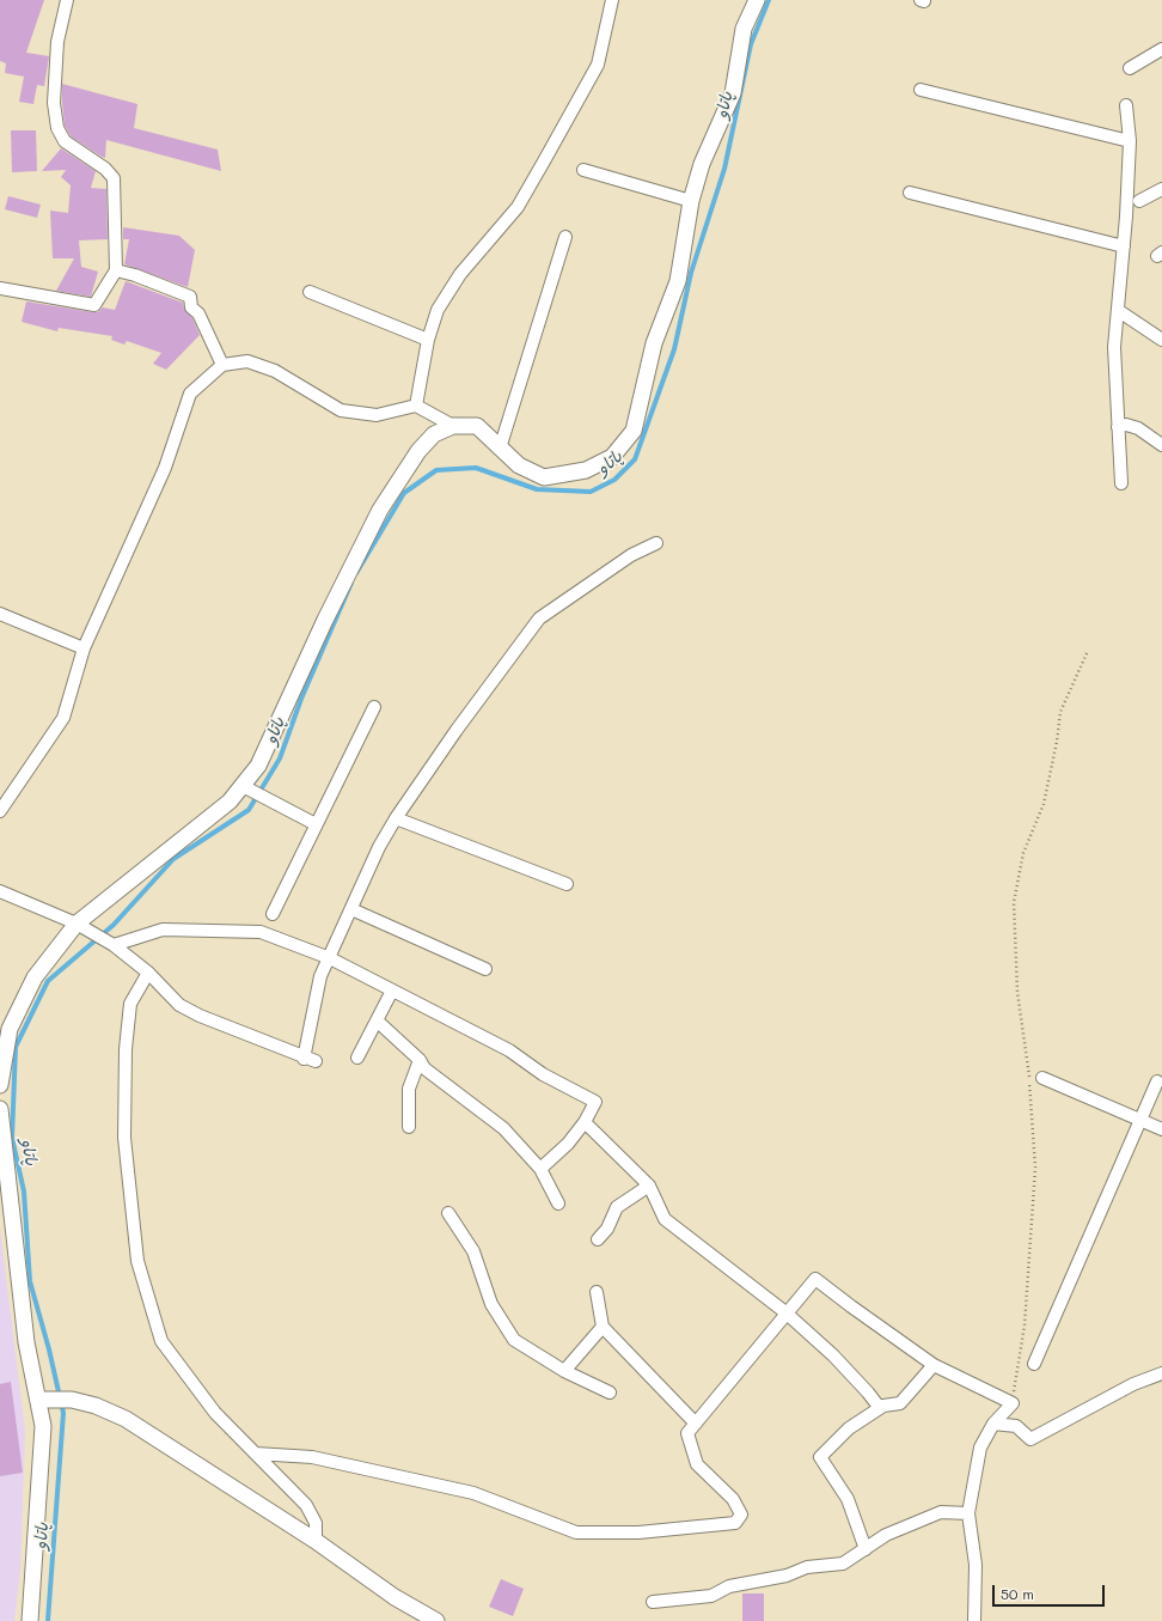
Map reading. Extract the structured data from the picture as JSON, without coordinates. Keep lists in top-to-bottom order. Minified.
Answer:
{"water":["پاتاو"],"scale_bar":"50 m"}
